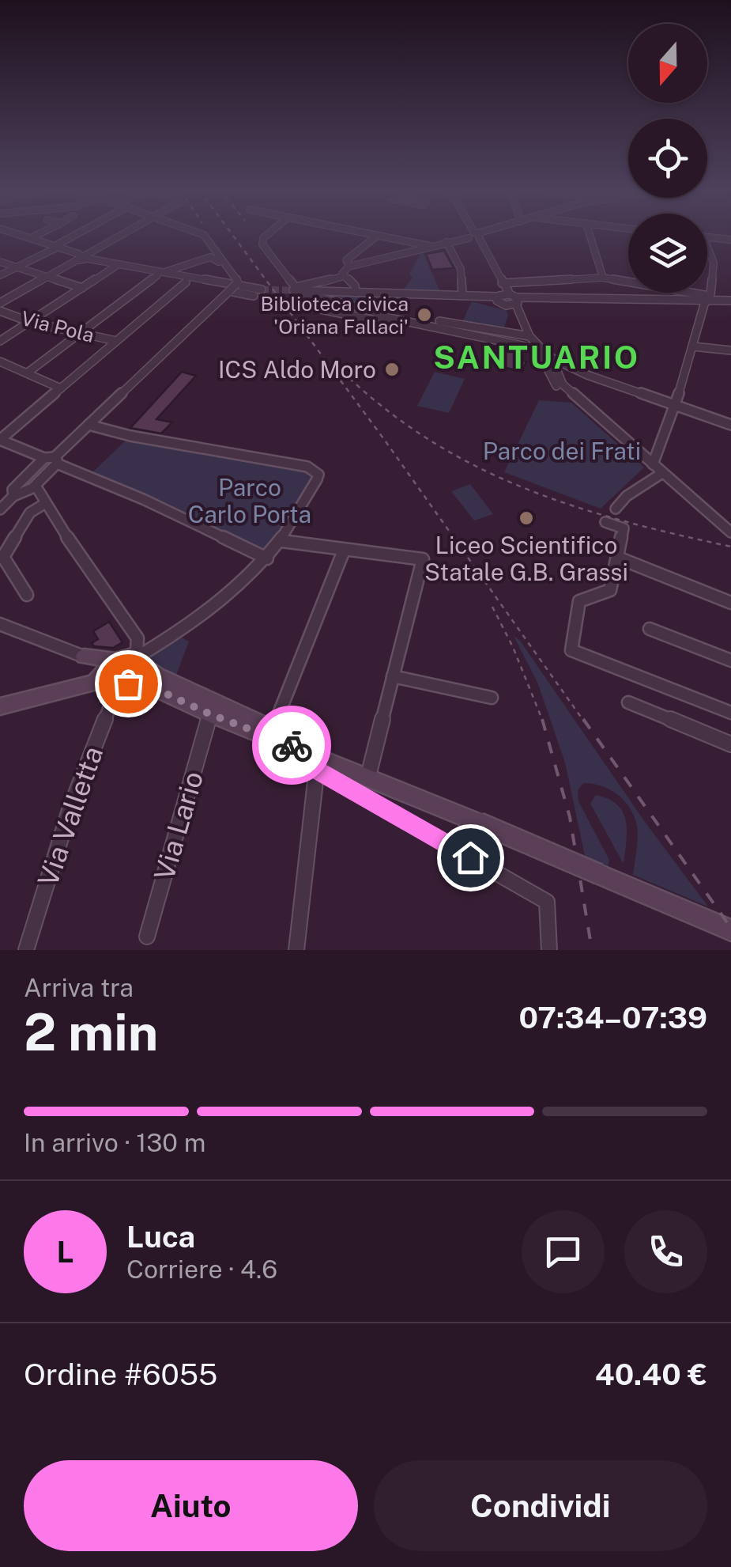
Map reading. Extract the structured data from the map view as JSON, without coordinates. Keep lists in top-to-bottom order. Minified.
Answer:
{"streets":{"street":["Via Pola","Via Valletta","Via Lario"]},"districts":["SANTUARIO"],"parks":["Parco dei Frati","Parco Carlo Porta"],"places":["Biblioteca civica 'Oriana Fallaci'","ICS Aldo Moro","Liceo Scientifico Statale G.B. Grassi"],"north":"bottom","page":{"heading":["2 min","Arriva tra","07:34–07:39"],"panel":["Luca","Corriere · 4.6","Ordine #6055","40.40 €"],"bar":"In arrivo · 130 m","round":"L","buttons":["Aiuto","Condividi"]}}
